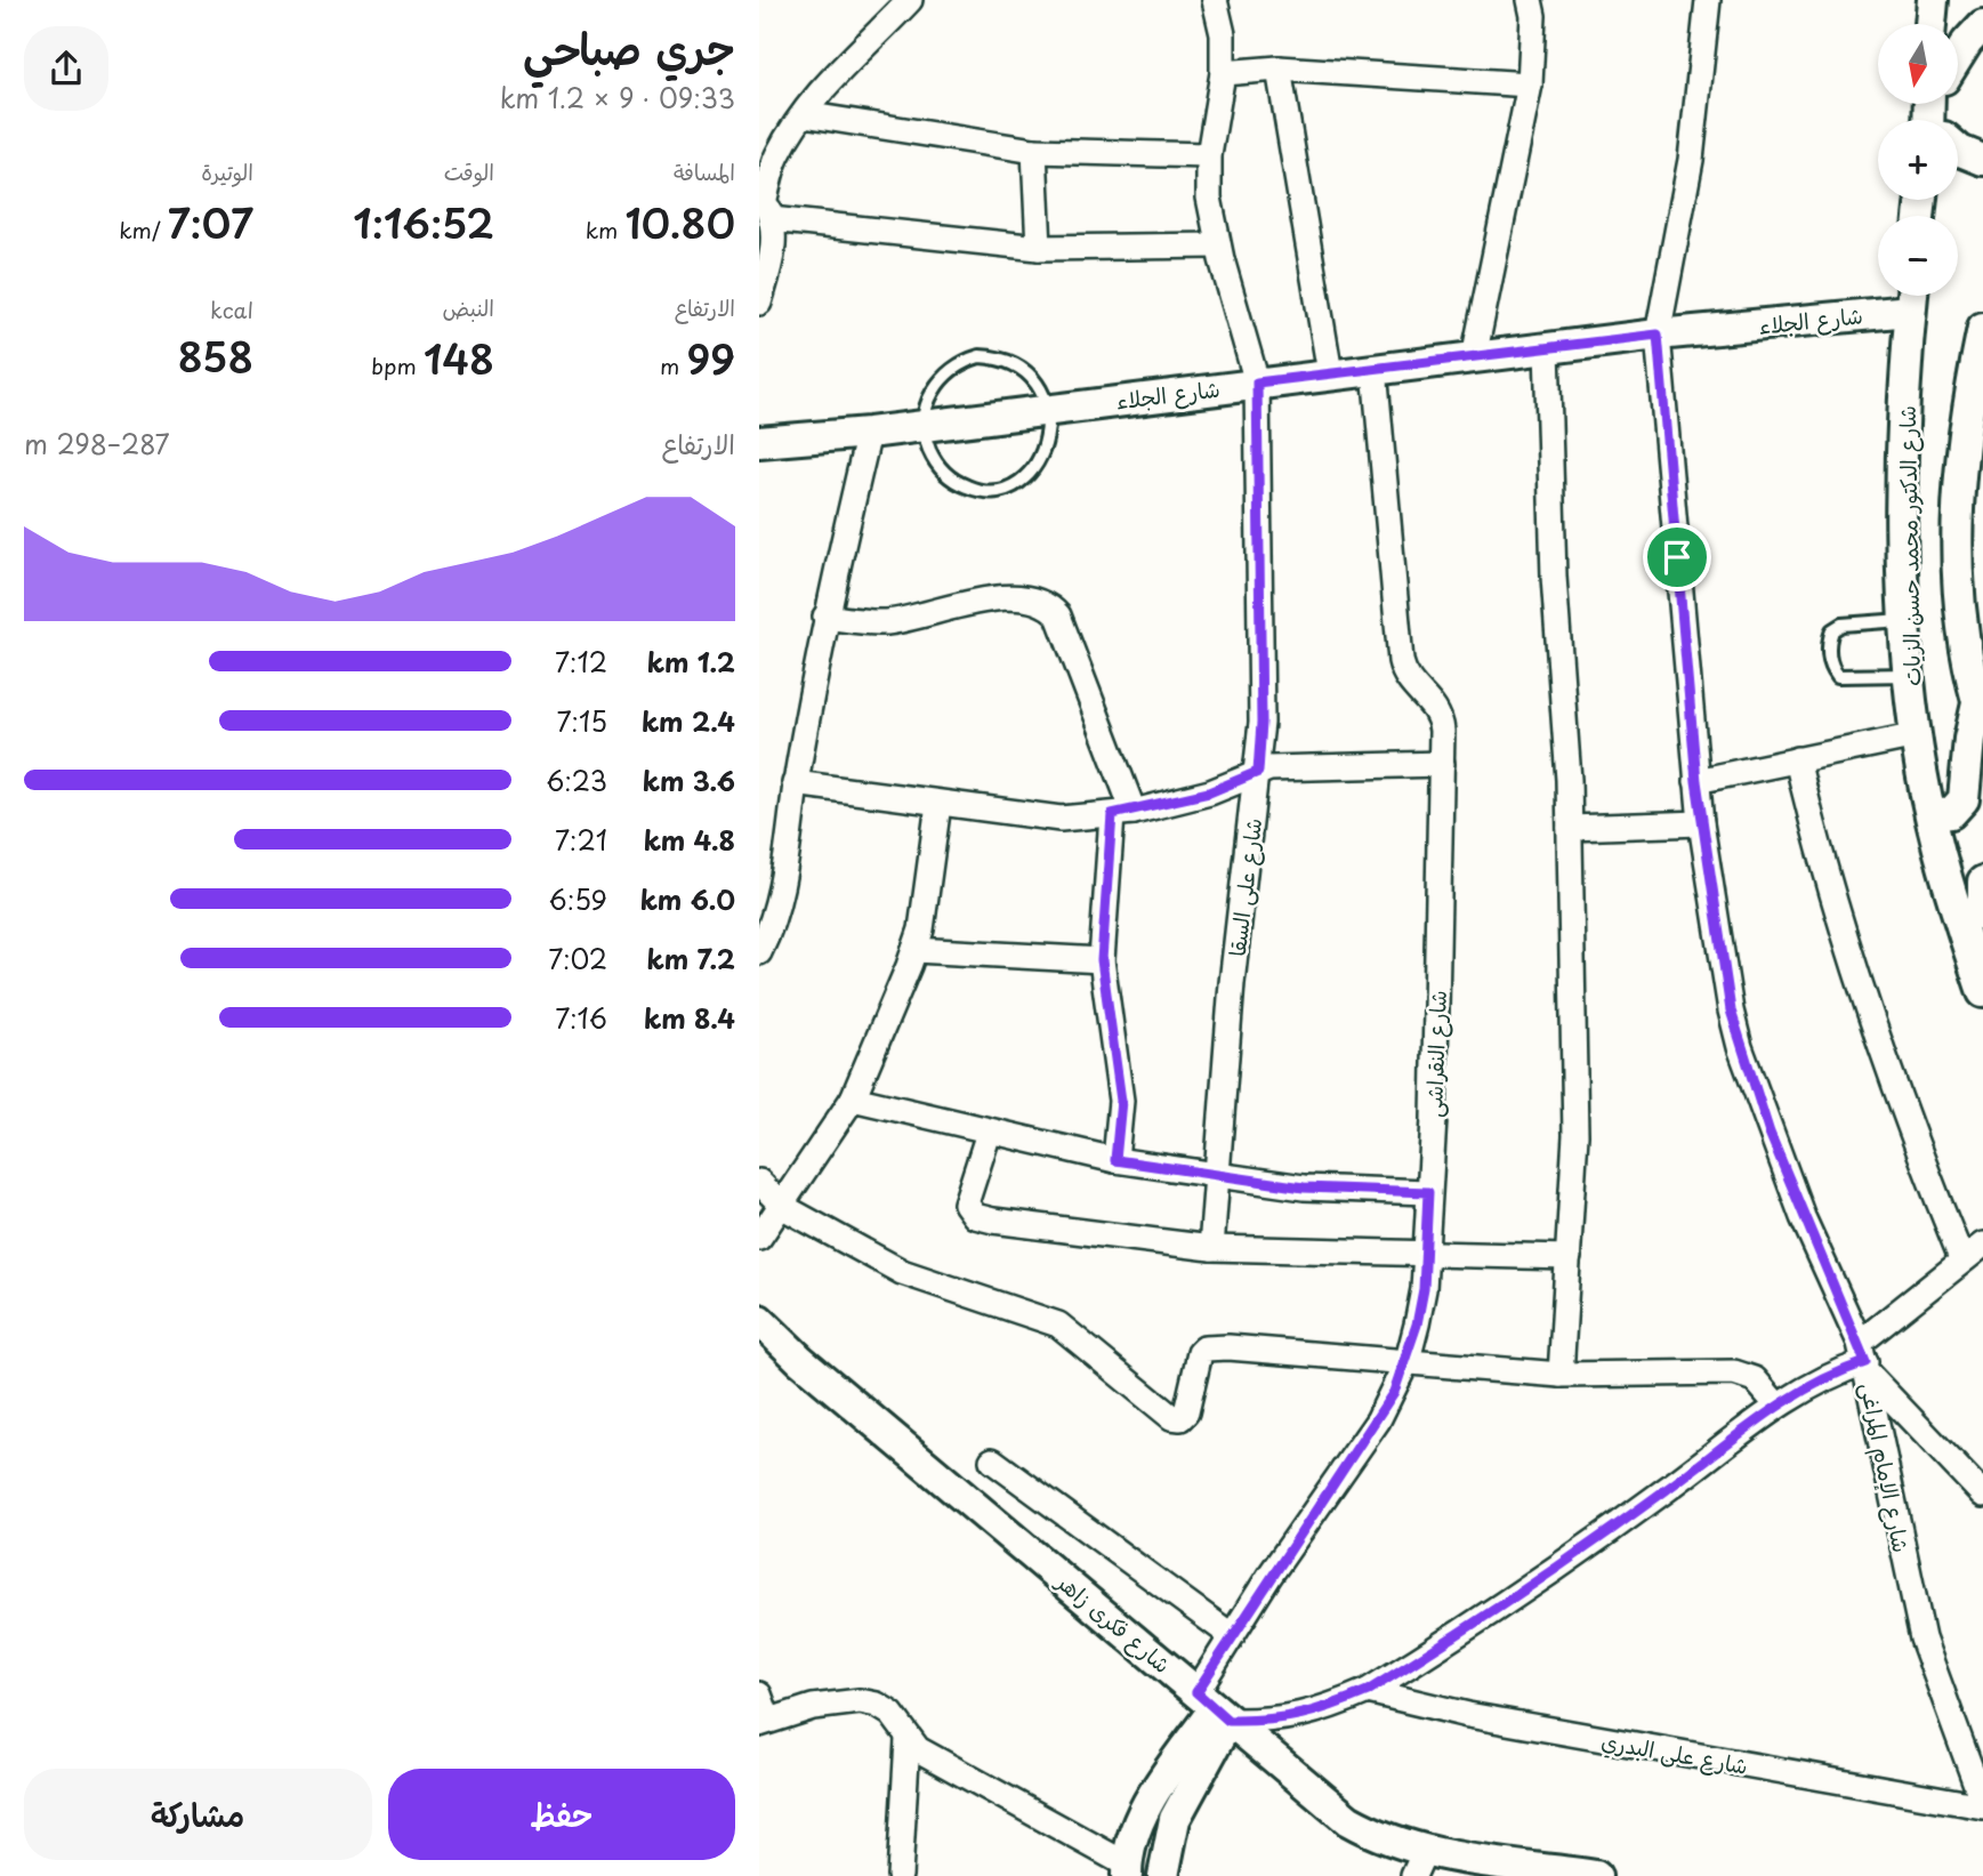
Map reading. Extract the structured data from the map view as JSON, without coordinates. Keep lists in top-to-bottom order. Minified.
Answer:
{"streets":{"street":["شارع الجلاء","شارع الدكتور محمد حسن الزيات","شارع على السقا","شارع النقراشى","شارع الإمام المراغى","شارع فكرى زاهر","شارع على البدري"]},"crossings":[["شارع الجلاء","شارع الدكتور محمد حسن الزيات"],["شارع الجلاء","شارع على السقا"],["شارع الجلاء","شارع النقراشى"],["شارع الجلاء","شارع الإمام المراغى"],["شارع النقراشى","شارع فكرى زاهر"],["شارع الإمام المراغى","شارع على البدري"]],"north":"bottom","page":{"heading":["جري صباحي","09:33 · 9 × 1.2 km"],"map_buttons":["+","−"],"stats":[["المسافة","10.80 km"],["الوقت","1:16:52"],["الوتيرة","7:07 /km"],["الارتفاع","99 m"],["النبض","148 bpm"],["kcal","858"]],"chart":["الارتفاع","287–298 m"],"list":[{"name":"1.2 km","note":"7:12"},{"name":"2.4 km","note":"7:15"},{"name":"3.6 km","note":"6:23"},{"name":"4.8 km","note":"7:21"},{"name":"6.0 km","note":"6:59"},{"name":"7.2 km","note":"7:02"},{"name":"8.4 km","note":"7:16"}],"buttons":["حفظ","مشاركة"]}}
